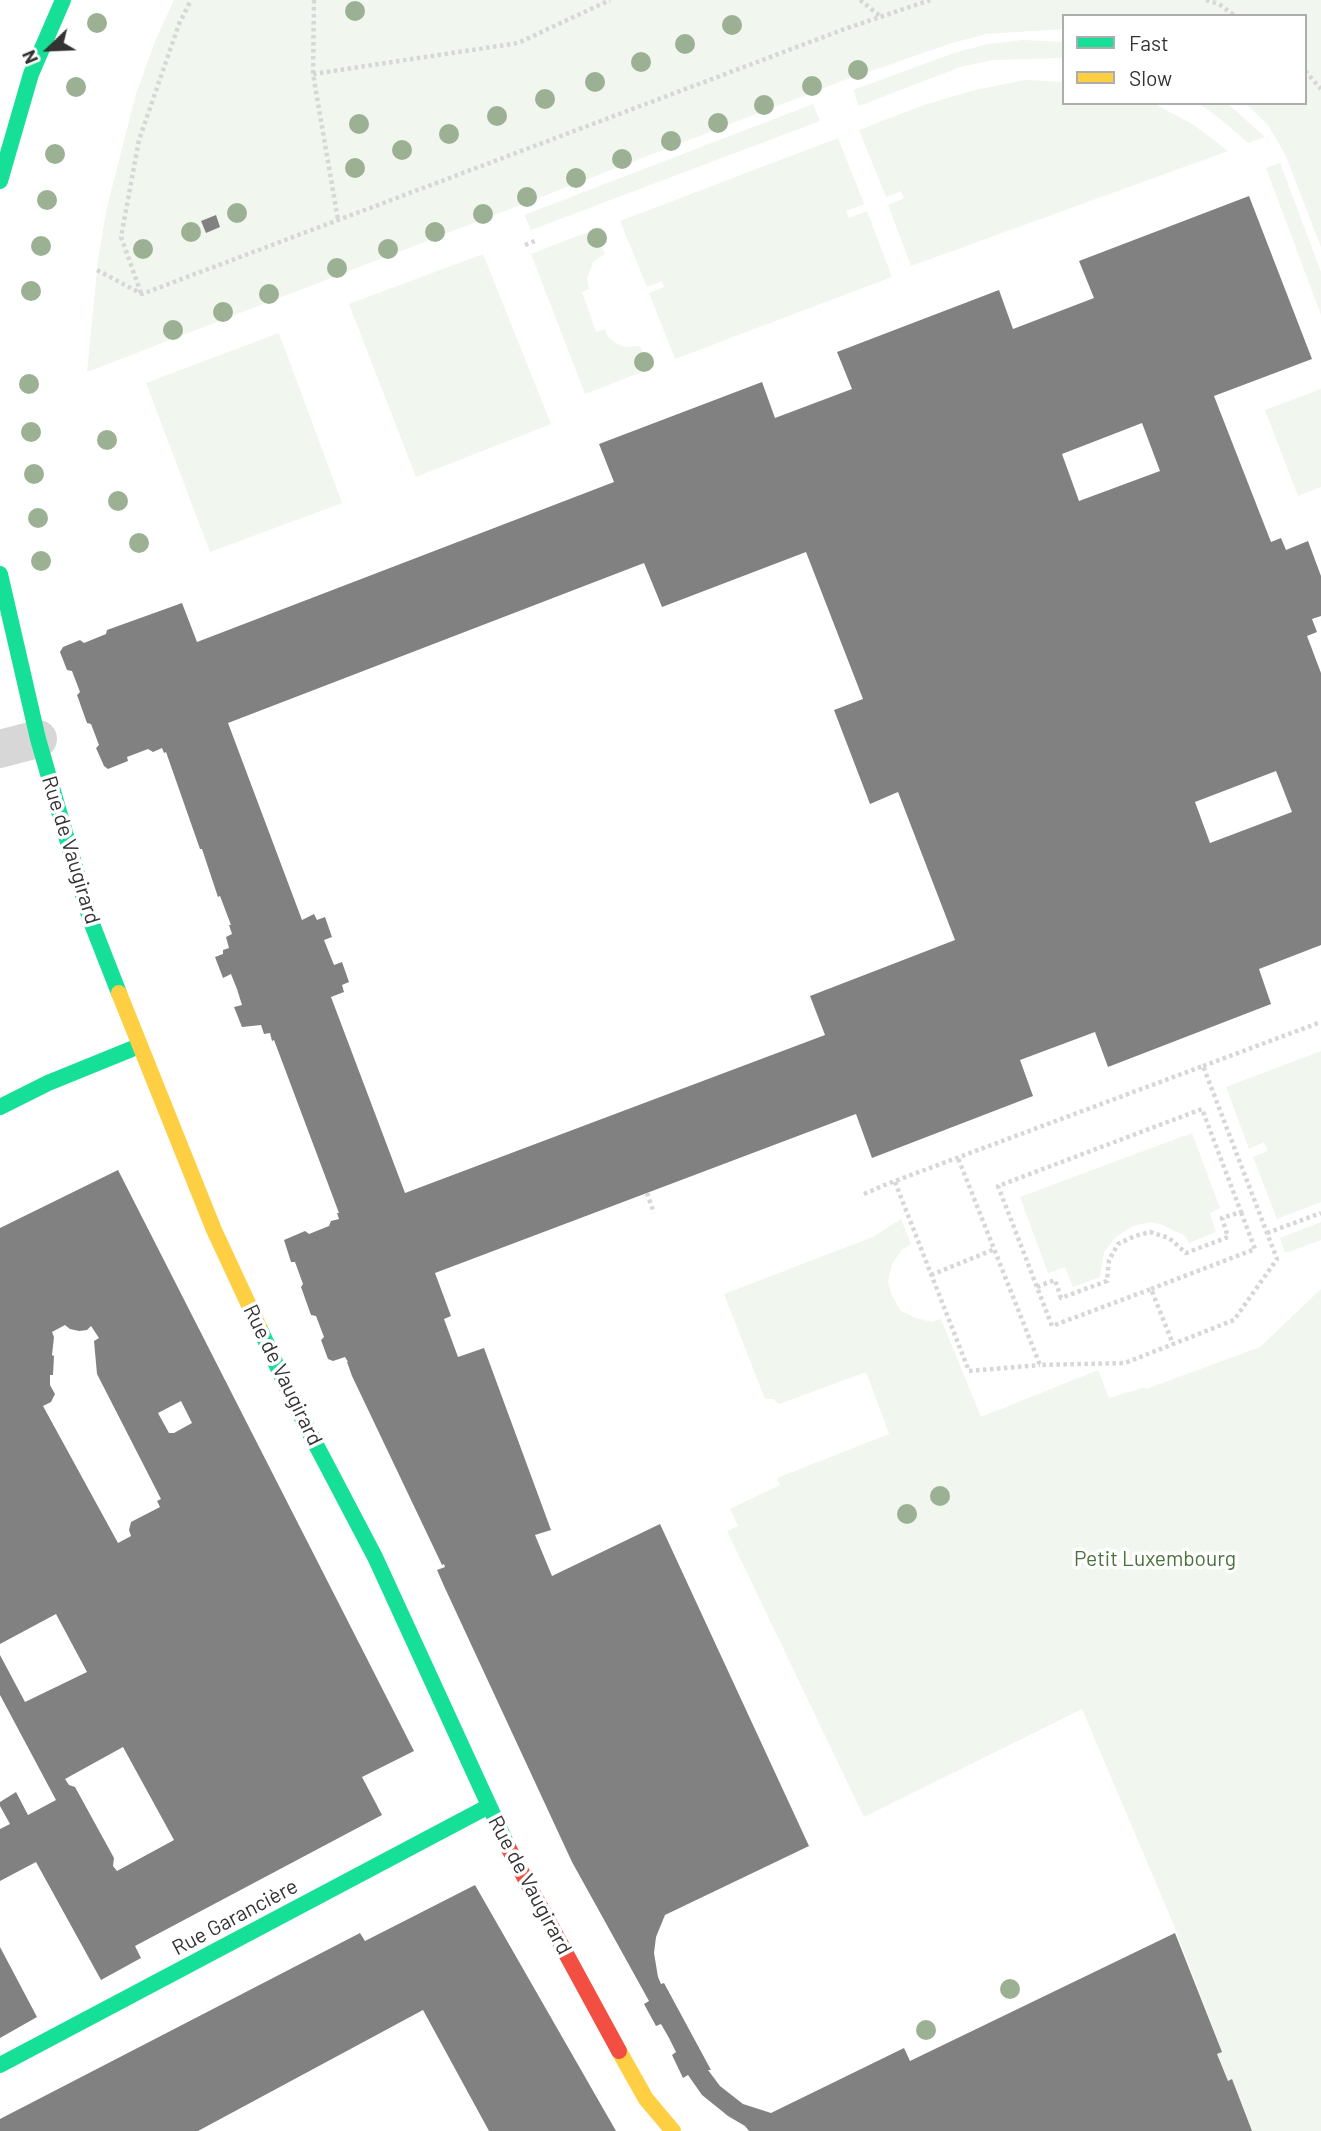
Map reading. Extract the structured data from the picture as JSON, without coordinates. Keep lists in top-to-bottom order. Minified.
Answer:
{"streets":{"street":["Rue de Vaugirard","Rue Garancière"]},"crossings":[["Rue de Vaugirard","Rue Garancière"]],"parks":["Petit Luxembourg"],"legend":["Fast","Slow"],"north":"bottom left"}
